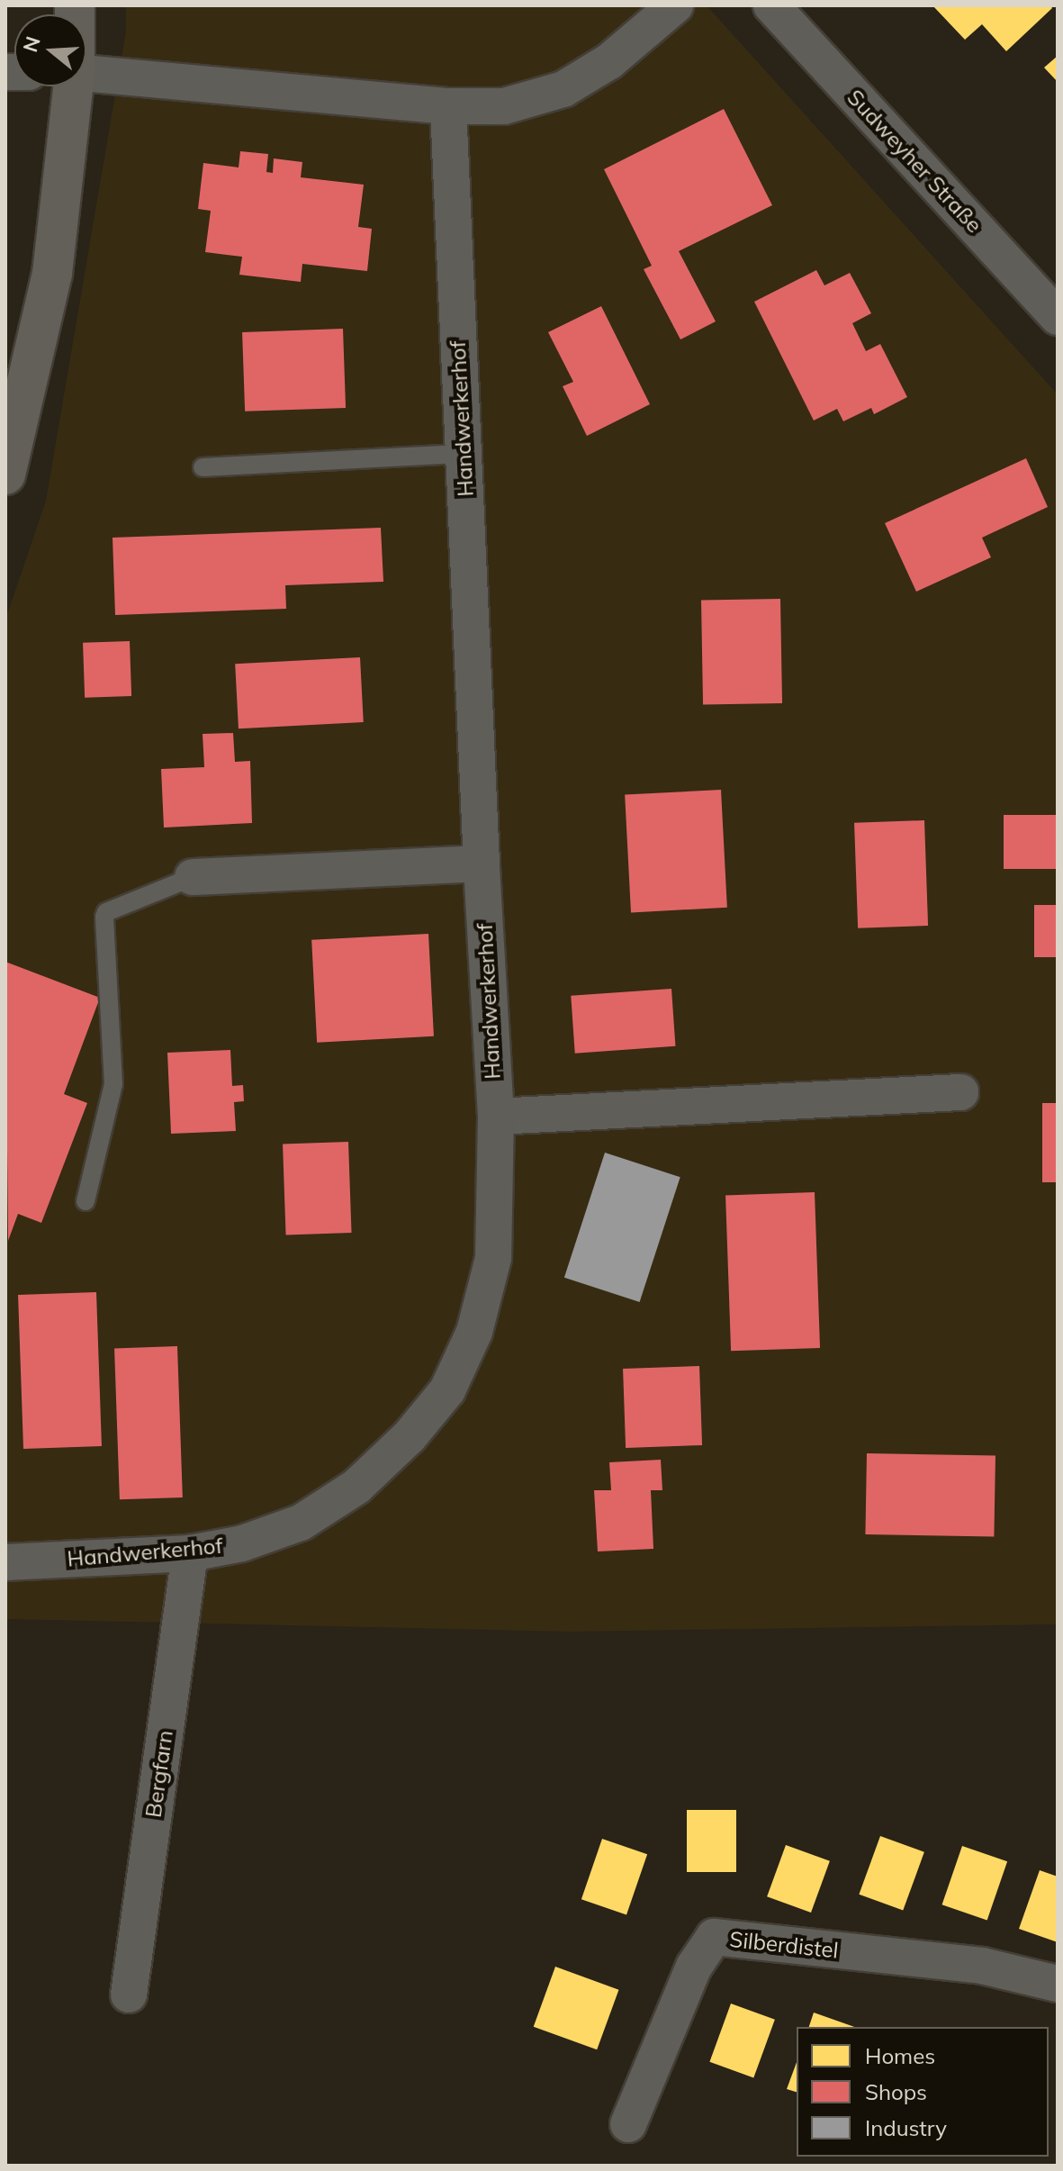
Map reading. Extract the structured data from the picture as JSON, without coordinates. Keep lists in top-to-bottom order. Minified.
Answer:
{"streets":{"street":["Sudweyher Straße","Handwerkerhof","Bergfarn","Silberdistel"]},"crossings":[["Handwerkerhof","Bergfarn"]],"legend":["Homes","Shops","Industry"],"north":"left"}
